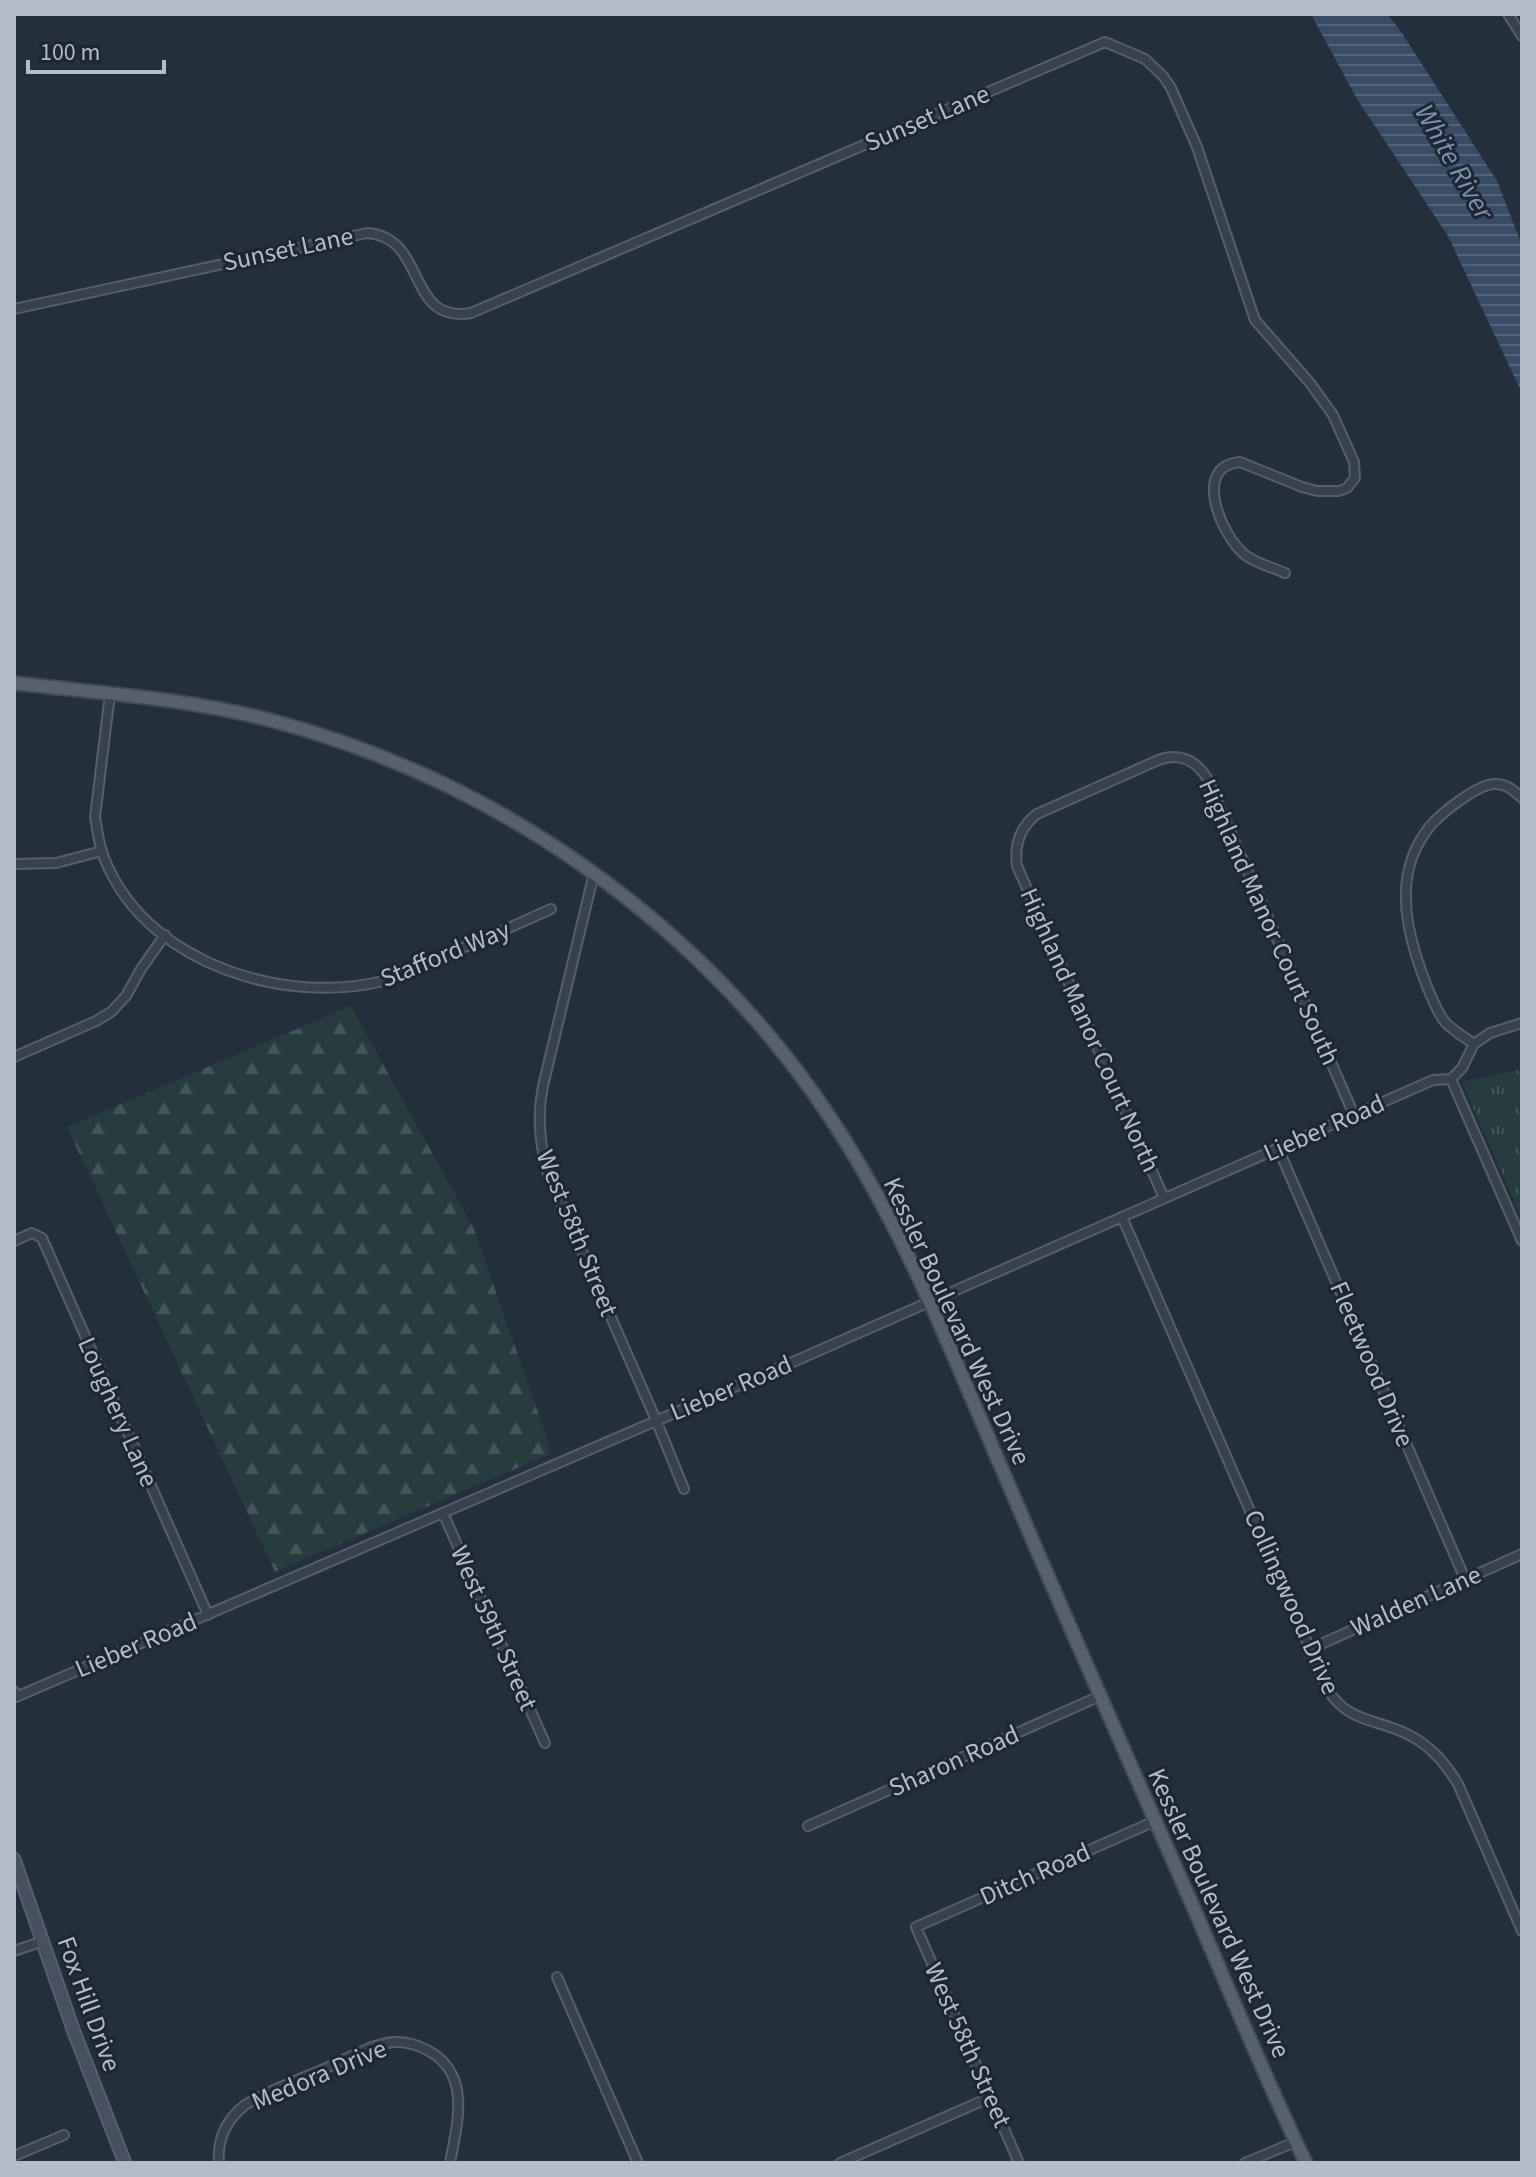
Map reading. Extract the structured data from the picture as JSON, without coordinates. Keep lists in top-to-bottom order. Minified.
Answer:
{"streets":{"main road":["Kessler Boulevard West Drive"],"street":["Sunset Lane","Highland Manor Court South","Stafford Way","Highland Manor Court North","Lieber Road","West 58th Street","Fleetwood Drive","Loughery Lane","Walden Lane","Collingwood Drive","West 59th Street","Sharon Road","Ditch Road","Fox Hill Drive","Medora Drive"]},"crossings":[["Highland Manor Court South","Highland Manor Court North"],["Highland Manor Court South","Lieber Road"],["Stafford Way","Kessler Boulevard West Drive"],["Highland Manor Court North","Lieber Road"],["Lieber Road","West 58th Street"],["Lieber Road","Kessler Boulevard West Drive"],["Lieber Road","Fleetwood Drive"],["Lieber Road","Loughery Lane"],["Lieber Road","Collingwood Drive"],["Lieber Road","West 59th Street"],["West 58th Street","Kessler Boulevard West Drive"],["West 58th Street","Ditch Road"],["Kessler Boulevard West Drive","Sharon Road"],["Kessler Boulevard West Drive","Ditch Road"],["Fleetwood Drive","Walden Lane"],["Walden Lane","Collingwood Drive"]],"water":["White River"],"scale_bar":"100 m"}
